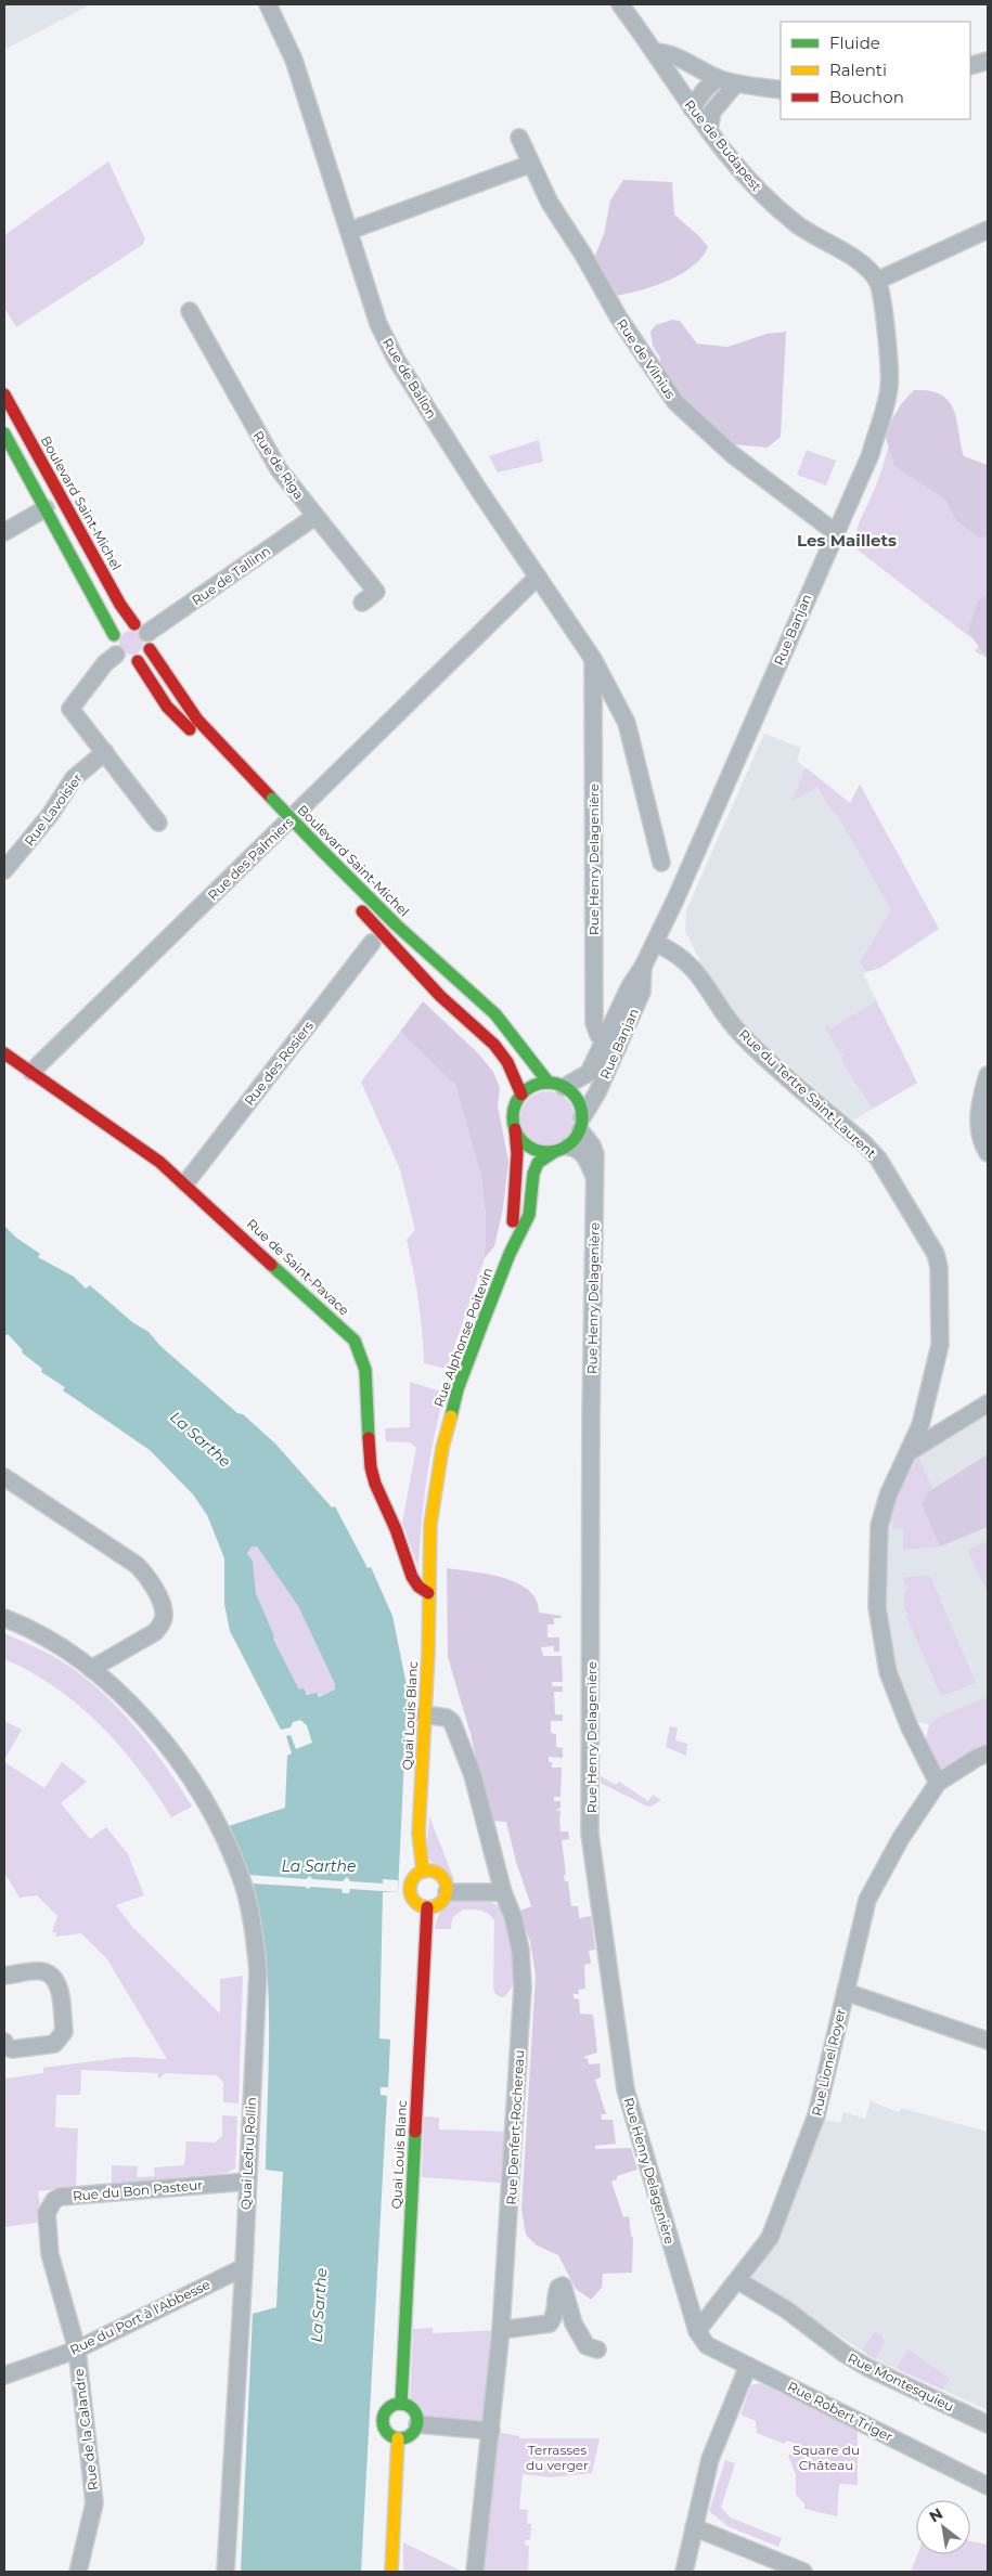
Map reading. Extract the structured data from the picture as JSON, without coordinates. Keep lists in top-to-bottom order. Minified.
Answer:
{"streets":{"main road":["Boulevard Saint-Michel","Rue de Saint-Pavace","Rue Alphonse Poitevin","Quai Louis Blanc"],"street":["Rue de Budapest","Rue de Vilnius","Rue de Ballon","Rue de Riga","Rue de Tallinn","Rue Banjan","Rue Lavoisier","Rue des Palmiers","Rue Henry Delagenière","Rue des Rosiers","Rue du Tertre Saint-Laurent","Rue Lionel Royer","Rue Denfert-Rochereau","Quai Ledru Rollin","Rue du Bon Pasteur","Rue du Port à l'Abbesse","Rue Montesquieu","Rue Robert Triger","Rue de la Calandre"]},"crossings":[["Rue de Budapest","Rue Banjan"],["Rue de Vilnius","Rue Banjan"],["Rue de Ballon","Rue des Palmiers"],["Rue de Ballon","Rue Henry Delagenière"],["Rue de Riga","Rue de Tallinn"],["Boulevard Saint-Michel","Rue de Tallinn"],["Boulevard Saint-Michel","Rue Banjan"],["Boulevard Saint-Michel","Rue Henry Delagenière"],["Boulevard Saint-Michel","Rue Alphonse Poitevin"],["Rue Banjan","Rue Henry Delagenière"],["Rue Banjan","Rue du Tertre Saint-Laurent"],["Rue Banjan","Rue Alphonse Poitevin"],["Rue des Palmiers","Rue de Saint-Pavace"],["Rue Henry Delagenière","Rue Alphonse Poitevin"],["Rue Henry Delagenière","Rue Lionel Royer"],["Rue Henry Delagenière","Rue Robert Triger"],["Rue des Rosiers","Rue de Saint-Pavace"],["Rue du Tertre Saint-Laurent","Rue Lionel Royer"],["Rue de Saint-Pavace","Rue Alphonse Poitevin"],["Rue de Saint-Pavace","Quai Louis Blanc"],["Rue Alphonse Poitevin","Quai Louis Blanc"],["Quai Louis Blanc","Rue Denfert-Rochereau"],["Rue Lionel Royer","Rue Montesquieu"],["Rue Lionel Royer","Rue Robert Triger"],["Quai Ledru Rollin","Rue du Bon Pasteur"],["Quai Ledru Rollin","Rue du Port à l'Abbesse"],["Rue du Bon Pasteur","Rue du Port à l'Abbesse"],["Rue du Bon Pasteur","Rue de la Calandre"],["Rue du Port à l'Abbesse","Rue de la Calandre"]],"districts":["Les Maillets"],"water":["La Sarthe"],"parks":["Terrasses du verger","Square du Château"],"legend":["Fluide","Ralenti","Bouchon"],"north":"top left"}
